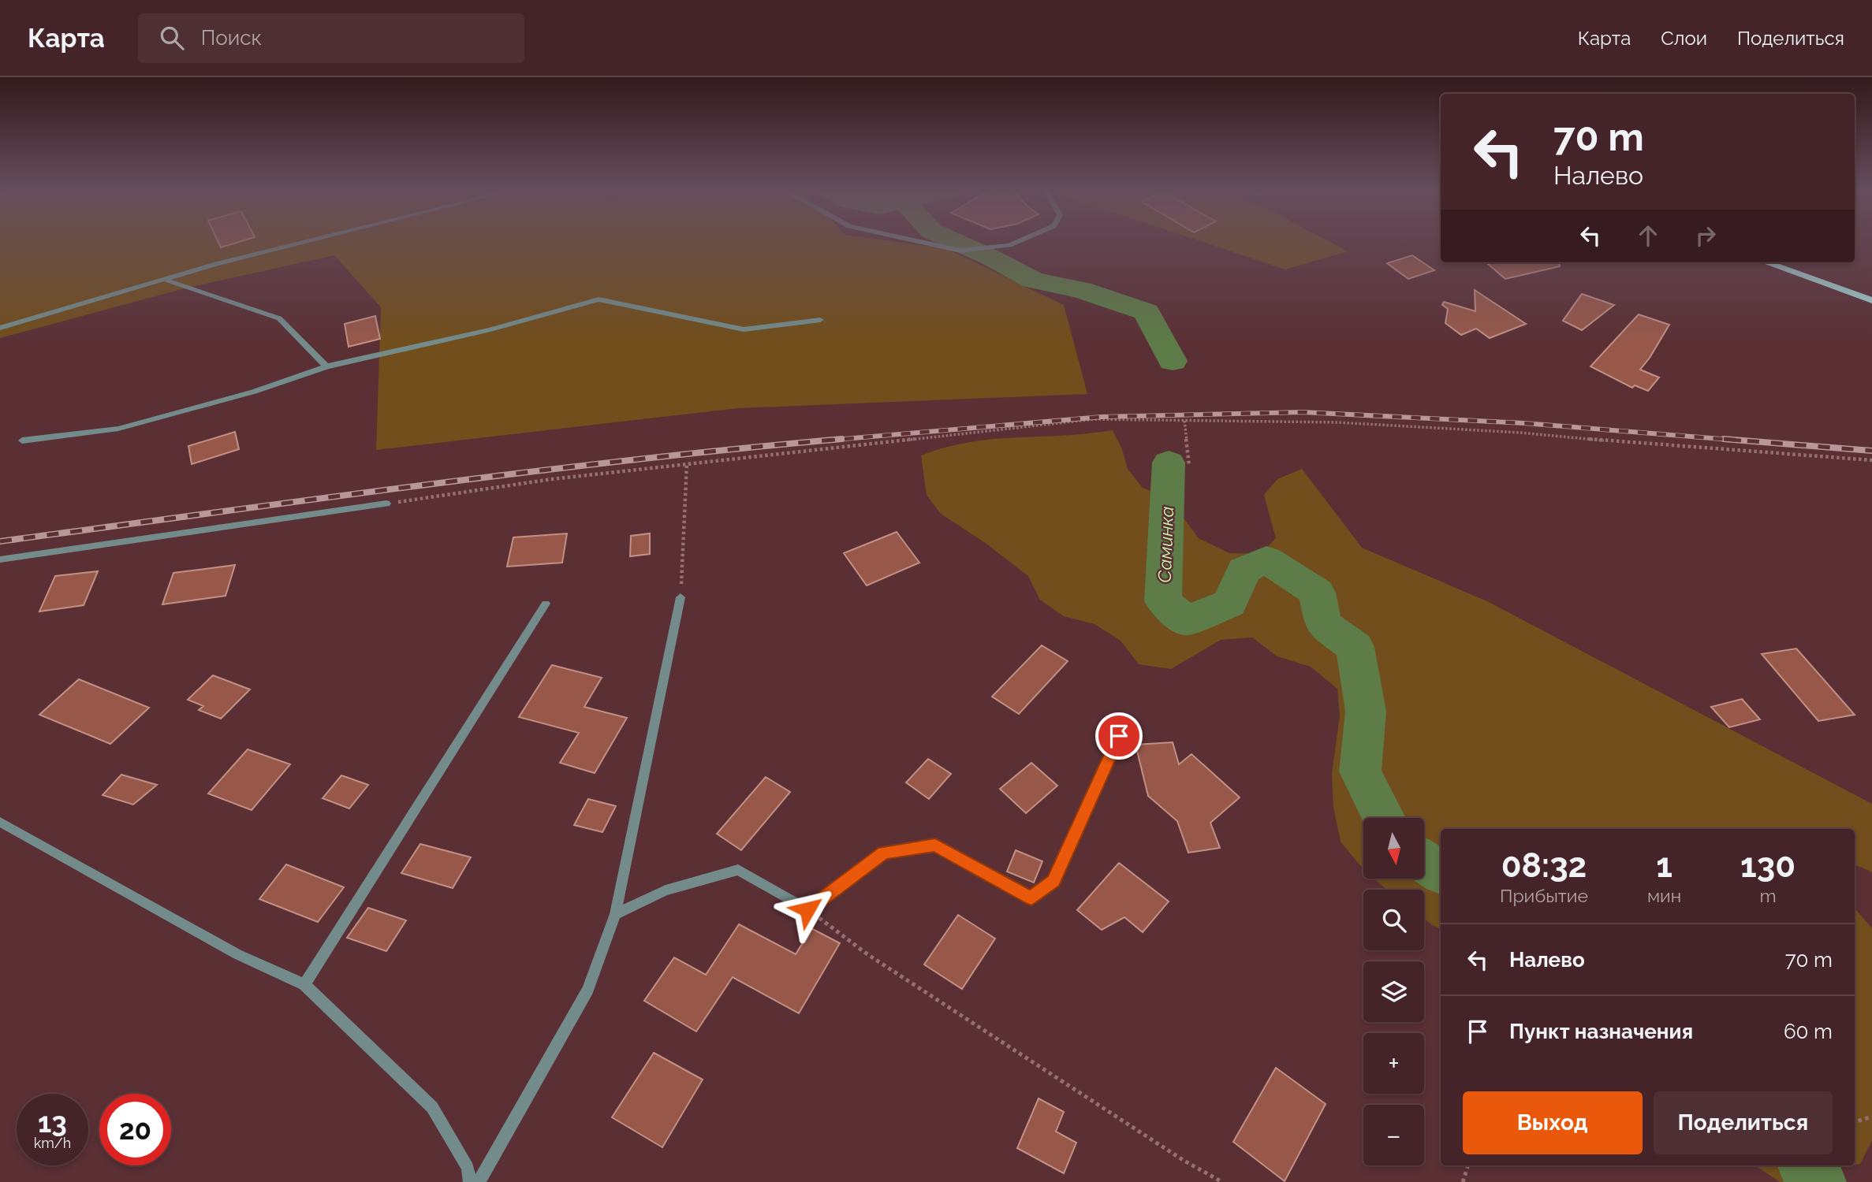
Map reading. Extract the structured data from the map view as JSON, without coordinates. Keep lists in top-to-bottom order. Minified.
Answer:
{"water":["Саминка"],"north":"bottom","page":{"header":"Карта","search":"Поиск","nav":["Карта","Слои","Поделиться"],"turn":["70 m","Налево"],"map_buttons":["+","−"],"eta":["08:32","Прибытие","1","мин","130","m"],"list":[{"name":"Налево","value":"70 m"},{"name":"Пункт назначения","value":"60 m"}],"buttons":["Выход","Поделиться"],"speed":"13 km/h","limit":"20"}}
